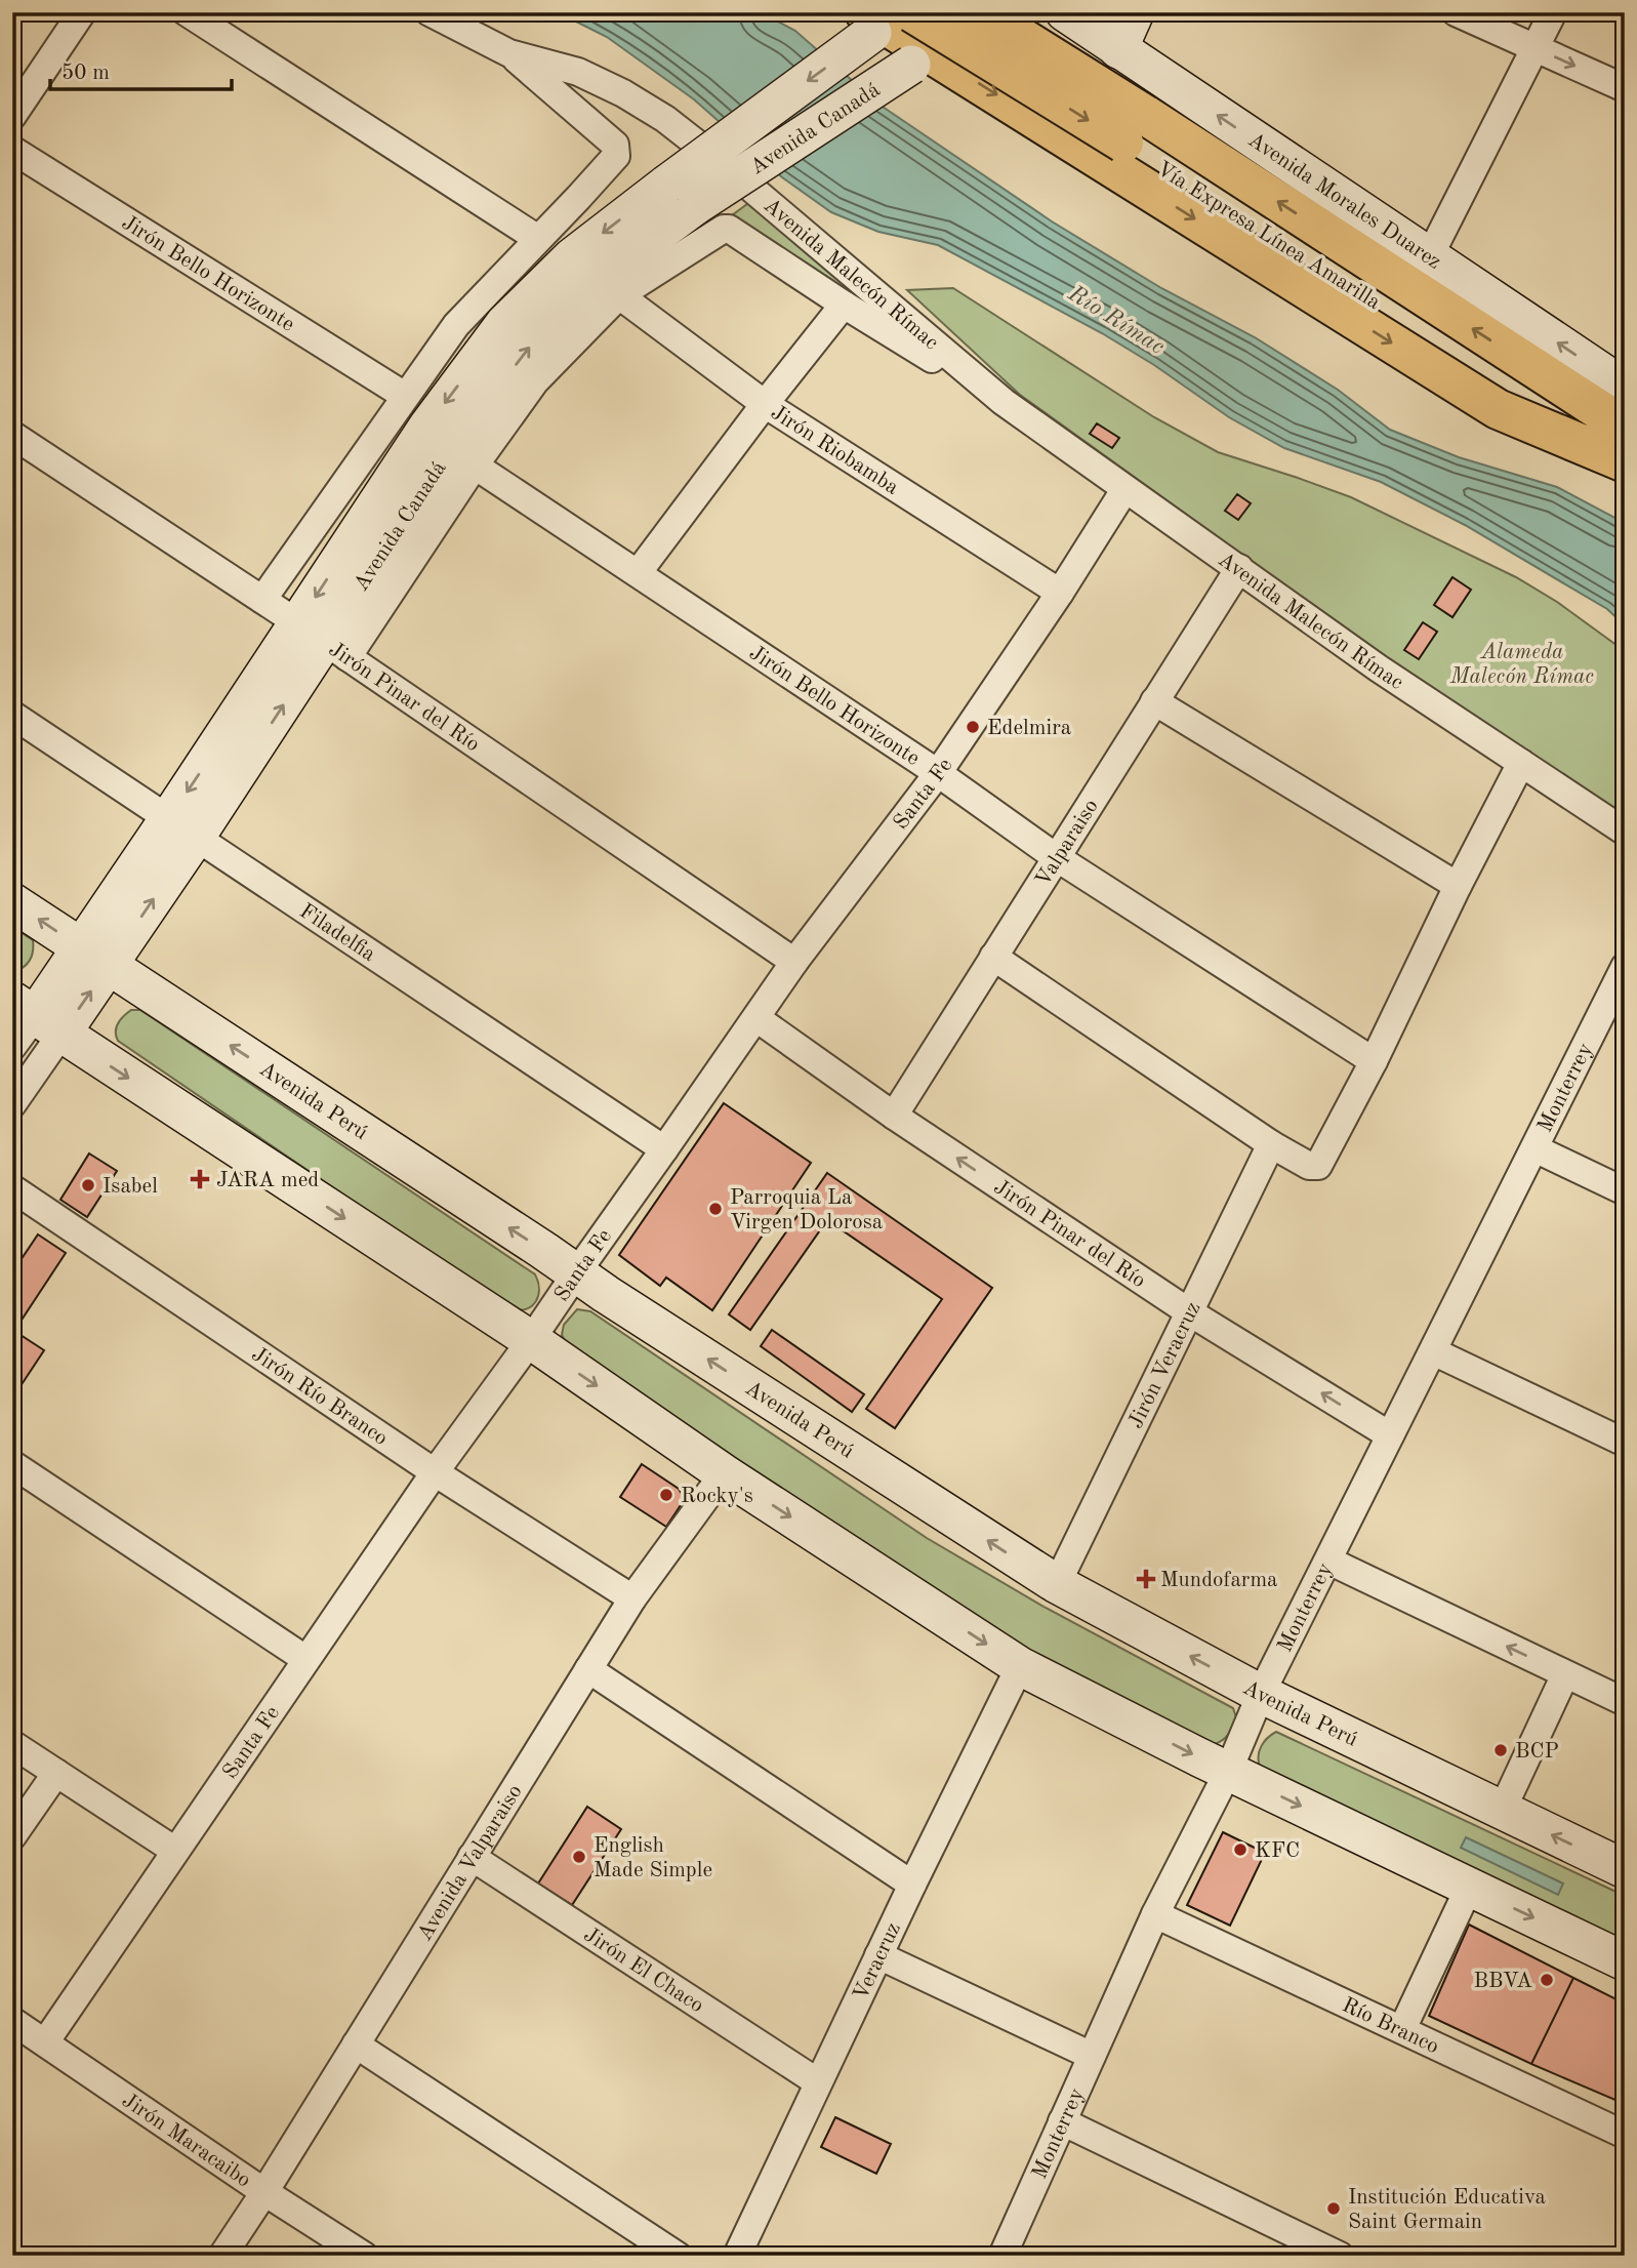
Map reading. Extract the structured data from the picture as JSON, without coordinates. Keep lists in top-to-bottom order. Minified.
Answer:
{"streets":{"highway":["Vía Expresa Línea Amarilla"],"main road":["Avenida Canadá","Avenida Morales Duarez","Avenida Perú"],"street":["Jirón Bello Horizonte","Avenida Malecón Rímac","Jirón Riobamba","Jirón Pinar del Río","Santa Fe","Valparaiso","Filadelfia","Monterrey","Jirón Veracruz","Jirón Río Branco","Avenida Valparaiso","Veracruz","Jirón El Chaco","Río Branco","Jirón Maracaibo"]},"crossings":[["Avenida Canadá","Vía Expresa Línea Amarilla"],["Avenida Canadá","Jirón Bello Horizonte"],["Avenida Canadá","Avenida Malecón Rímac"],["Avenida Canadá","Jirón Riobamba"],["Avenida Canadá","Jirón Pinar del Río"],["Avenida Canadá","Filadelfia"],["Avenida Canadá","Avenida Perú"],["Jirón Bello Horizonte","Santa Fe"],["Jirón Bello Horizonte","Valparaiso"],["Avenida Malecón Rímac","Santa Fe"],["Avenida Malecón Rímac","Valparaiso"],["Jirón Riobamba","Santa Fe"],["Jirón Pinar del Río","Santa Fe"],["Jirón Pinar del Río","Valparaiso"],["Jirón Pinar del Río","Monterrey"],["Jirón Pinar del Río","Jirón Veracruz"],["Santa Fe","Filadelfia"],["Santa Fe","Avenida Perú"],["Santa Fe","Jirón Río Branco"],["Santa Fe","Jirón Maracaibo"],["Monterrey","Avenida Perú"],["Monterrey","Río Branco"],["Avenida Perú","Jirón Veracruz"],["Jirón Río Branco","Avenida Valparaiso"],["Avenida Valparaiso","Jirón El Chaco"],["Avenida Valparaiso","Jirón Maracaibo"],["Veracruz","Jirón El Chaco"]],"one_way":["Avenida Morales Duarez"],"water":["Río Rímac"],"parks":["Alameda Malecón Rímac"],"places":{"other":["Edelmira","Isabel","Parroquia La Virgen Dolorosa","Rocky's","BCP","KFC","English Made Simple","BBVA","Institución Educativa Saint Germain"],"health":["JARA med","Mundofarma"]},"scale_bar":"50 m"}
